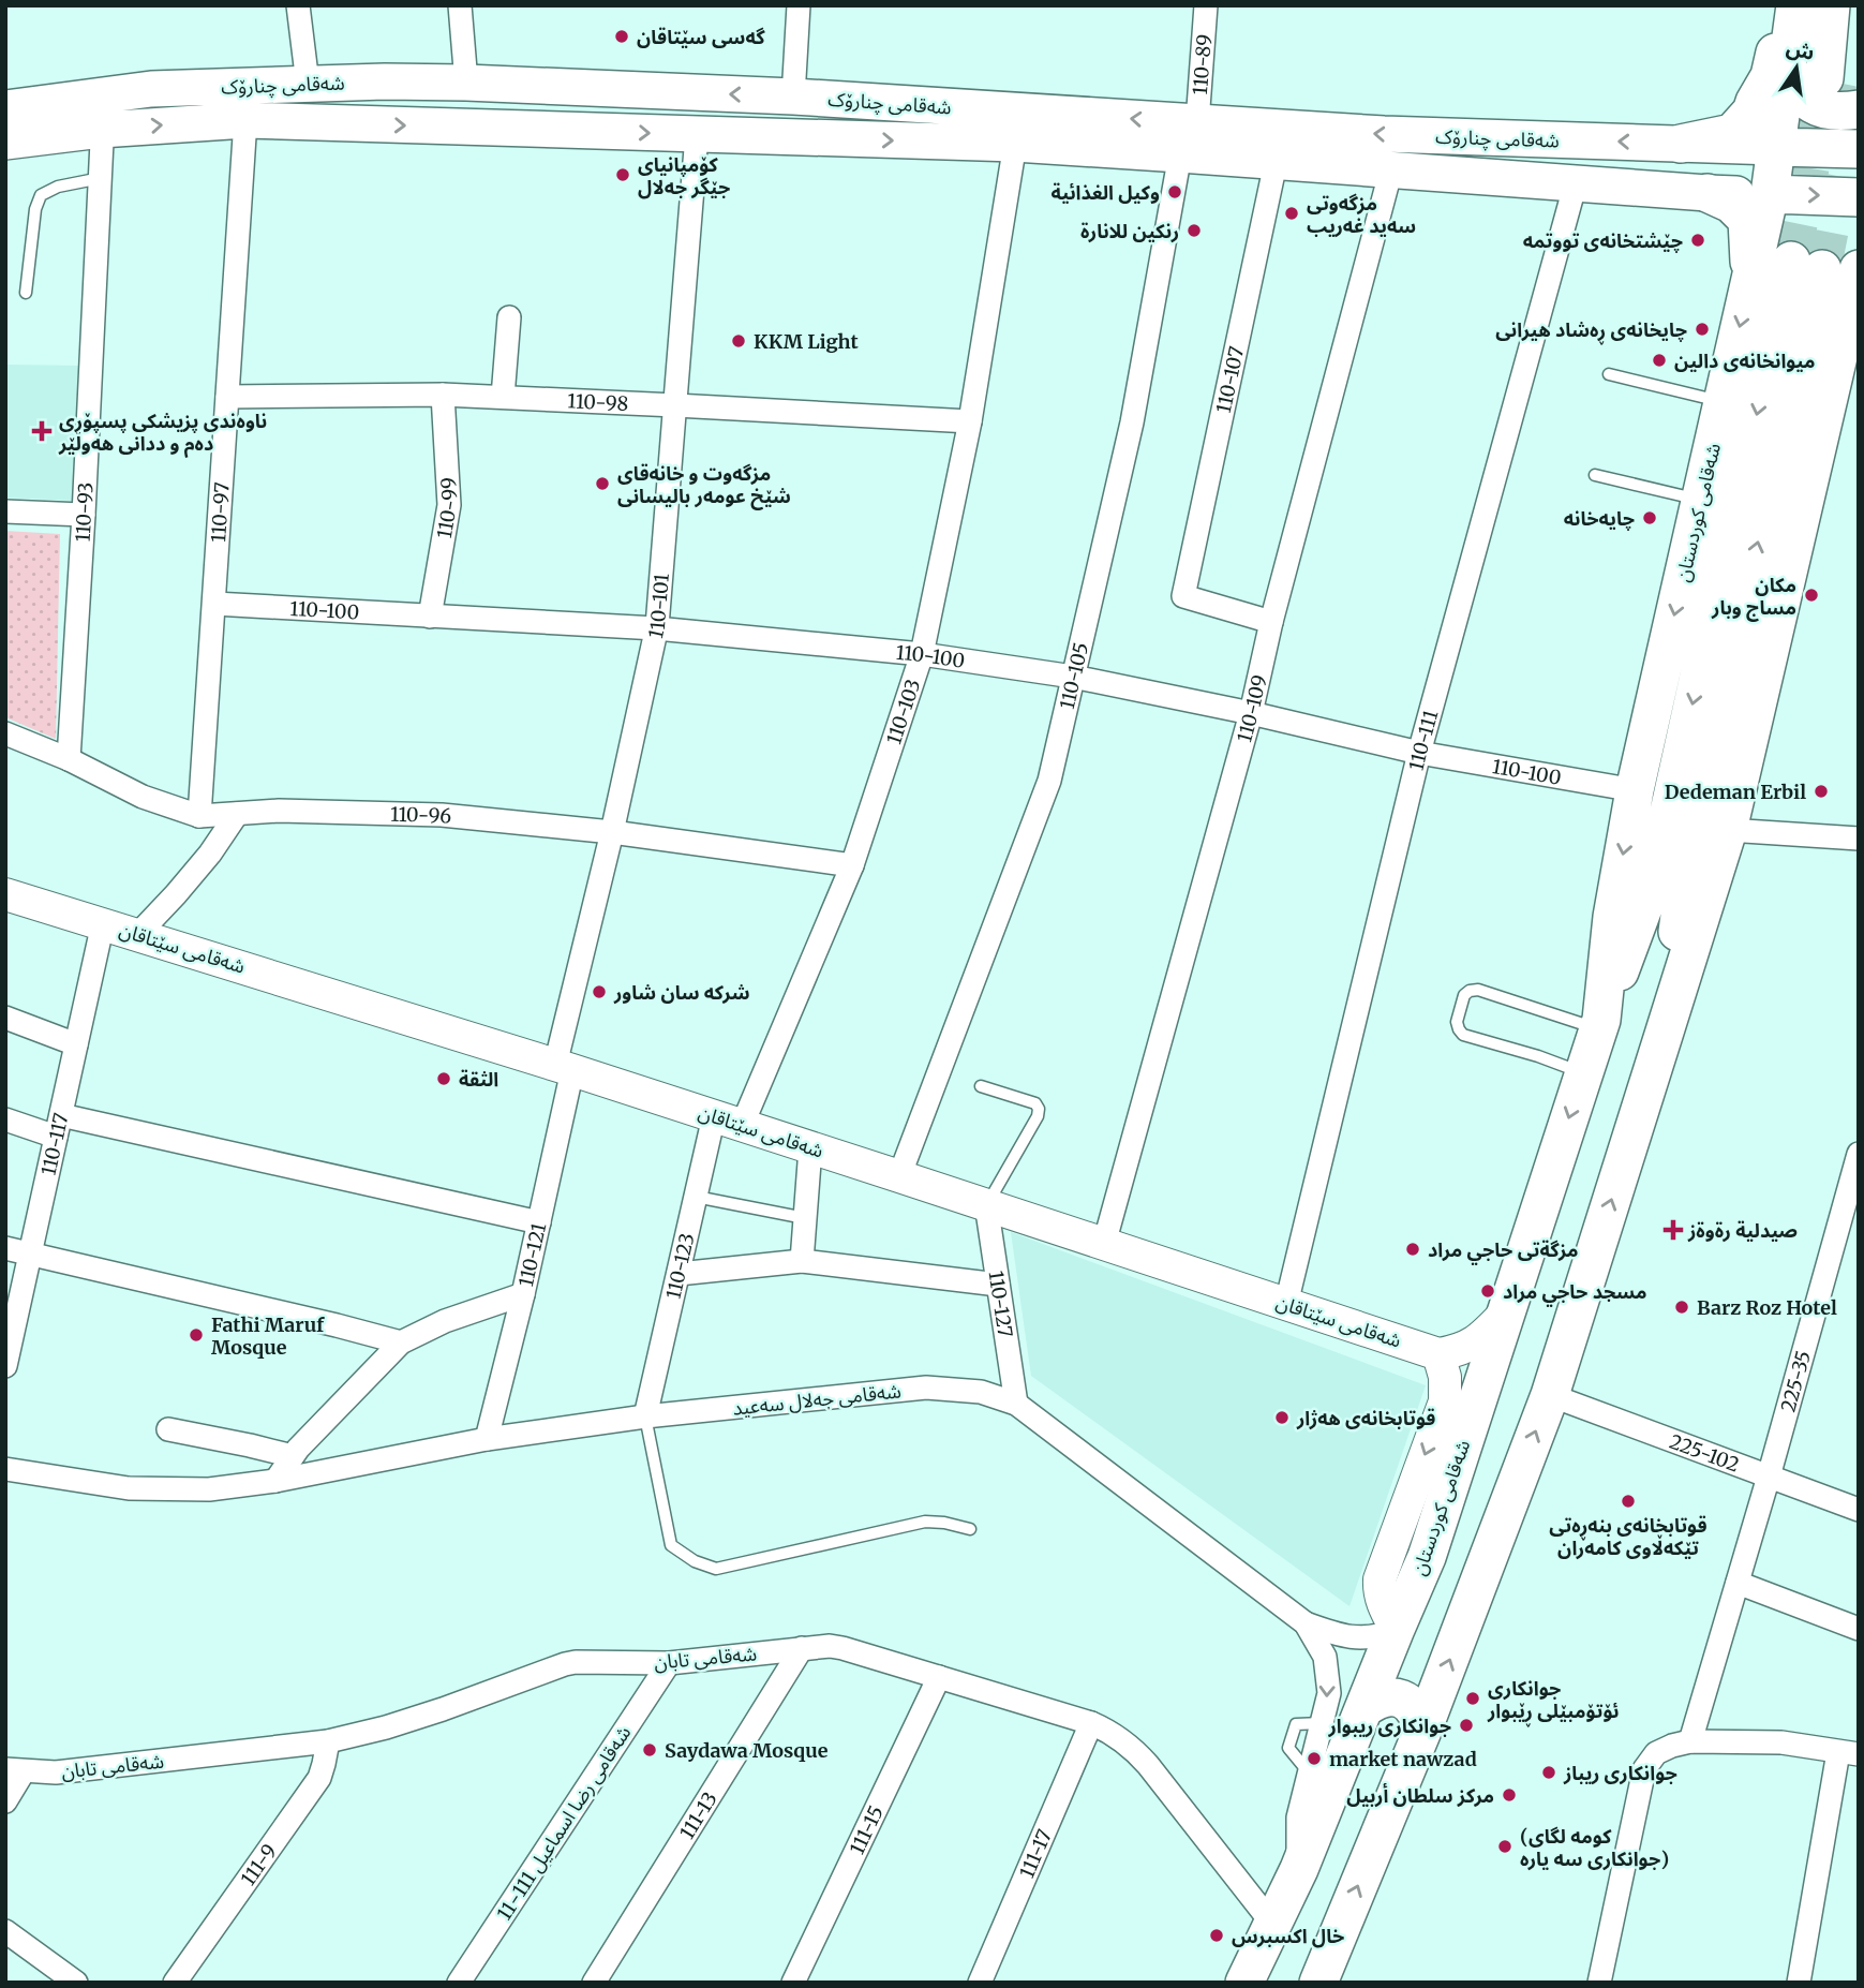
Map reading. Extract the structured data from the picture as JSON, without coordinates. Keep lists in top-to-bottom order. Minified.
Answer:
{"streets":{"highway":["شەقامی کوردستان"],"main road":["شەقامی چنارۆک","شەقامی سێتاقان"],"street":["110-89","110-107","110-98","110-99","110-93","110-97","110-101","110-100","110-105","110-109","110-103","110-111","110-96","110-117","110-121","110-123","110-127","225-35","شەقامی جەلال سەعید","225-102","شەقامی تابان","111-13","شەقامی رضا اسماعيل 111-11","111-15","111-17","111-9"]},"crossings":[["110-89","شەقامی چنارۆک"],["شەقامی چنارۆک","110-107"],["شەقامی چنارۆک","110-93"],["شەقامی چنارۆک","110-97"],["شەقامی چنارۆک","شەقامی کوردستان"],["شەقامی چنارۆک","110-101"],["شەقامی چنارۆک","110-105"],["شەقامی چنارۆک","110-109"],["شەقامی چنارۆک","110-103"],["شەقامی چنارۆک","110-111"],["110-107","110-109"],["110-98","110-99"],["110-98","110-97"],["110-98","110-101"],["110-98","110-103"],["110-99","110-100"],["110-93","110-96"],["110-97","110-100"],["110-97","110-96"],["شەقامی کوردستان","110-100"],["شەقامی کوردستان","شەقامی جەلال سەعید"],["شەقامی کوردستان","225-102"],["شەقامی کوردستان","شەقامی تابان"],["110-101","110-100"],["110-101","110-96"],["110-101","شەقامی سێتاقان"],["110-101","110-121"],["110-100","110-105"],["110-100","110-109"],["110-100","110-103"],["110-100","110-111"],["110-105","شەقامی سێتاقان"],["110-109","شەقامی سێتاقان"],["110-103","110-96"],["110-103","شەقامی سێتاقان"],["110-103","110-123"],["110-111","شەقامی سێتاقان"],["شەقامی سێتاقان","110-117"],["شەقامی سێتاقان","110-121"],["شەقامی سێتاقان","110-123"],["شەقامی سێتاقان","110-127"],["110-121","شەقامی جەلال سەعید"],["110-123","شەقامی جەلال سەعید"],["110-127","شەقامی جەلال سەعید"],["225-35","225-102"],["شەقامی تابان","111-13"],["شەقامی تابان","شەقامی رضا اسماعيل 111-11"],["شەقامی تابان","111-15"],["شەقامی تابان","111-17"],["شەقامی تابان","111-9"]],"places":{"other":["گەسی سێتاقان","کۆمپانیای جێگر جەلال","وكيل الغذائية","مزگەوتی سەید غەریب","رنكين للانارة","چێشتخانەی تووتمە","چایخانەی ڕەشاد ھیرانی","KKM Light","میوانخانەی دالین","مزگەوت و خانەقای شێخ عومەر بالیسانی","چایەخانە","مكان مساج وبار","Dedeman Erbil","شرکە سان شاور","الثقة","مزگةتی حاجي مراد","مسجد حاجي مراد","Barz Roz Hotel","Fathi Maruf Mosque","قوتابخانەی هەژار","قوتابخانەی بنەڕەتی تێکەڵاوی کامەران","جوانکاری ئۆتۆمبێلی ڕێبوار","جوانكارى ريبوار","Saydawa Mosque","market nawzad","جوانكارى ريباز","مركز سلطان أربيل","(كومه لگای جوانکاری سه یاره)","خال اكسبرس"],"health":["ناوەندی پزیشکی پسپۆڕی دەم و ددانی هەولێر","صيدلية رةوةز"]},"north":"top"}
